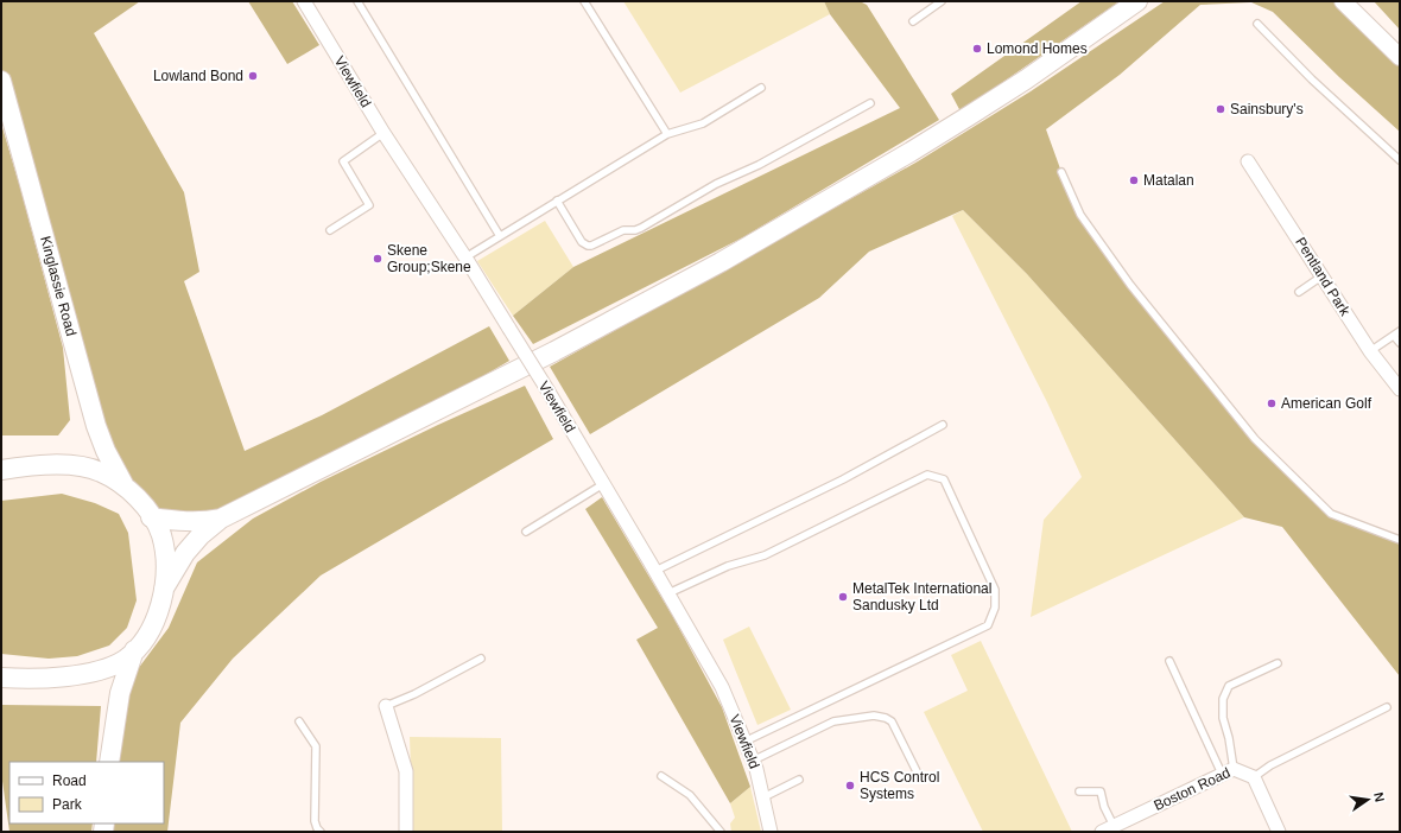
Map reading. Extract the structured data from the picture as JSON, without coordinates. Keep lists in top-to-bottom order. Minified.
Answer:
{"streets":{"main road":["Kinglassie Road"],"street":["Viewfield","Pentland Park","Boston Road"]},"places":["Lomond Homes","Lowland Bond","Sainsbury's","Matalan","Skene Group;Skene","American Golf","MetalTek International Sandusky Ltd","HCS Control Systems"],"legend":["Road","Park"],"north":"right"}
